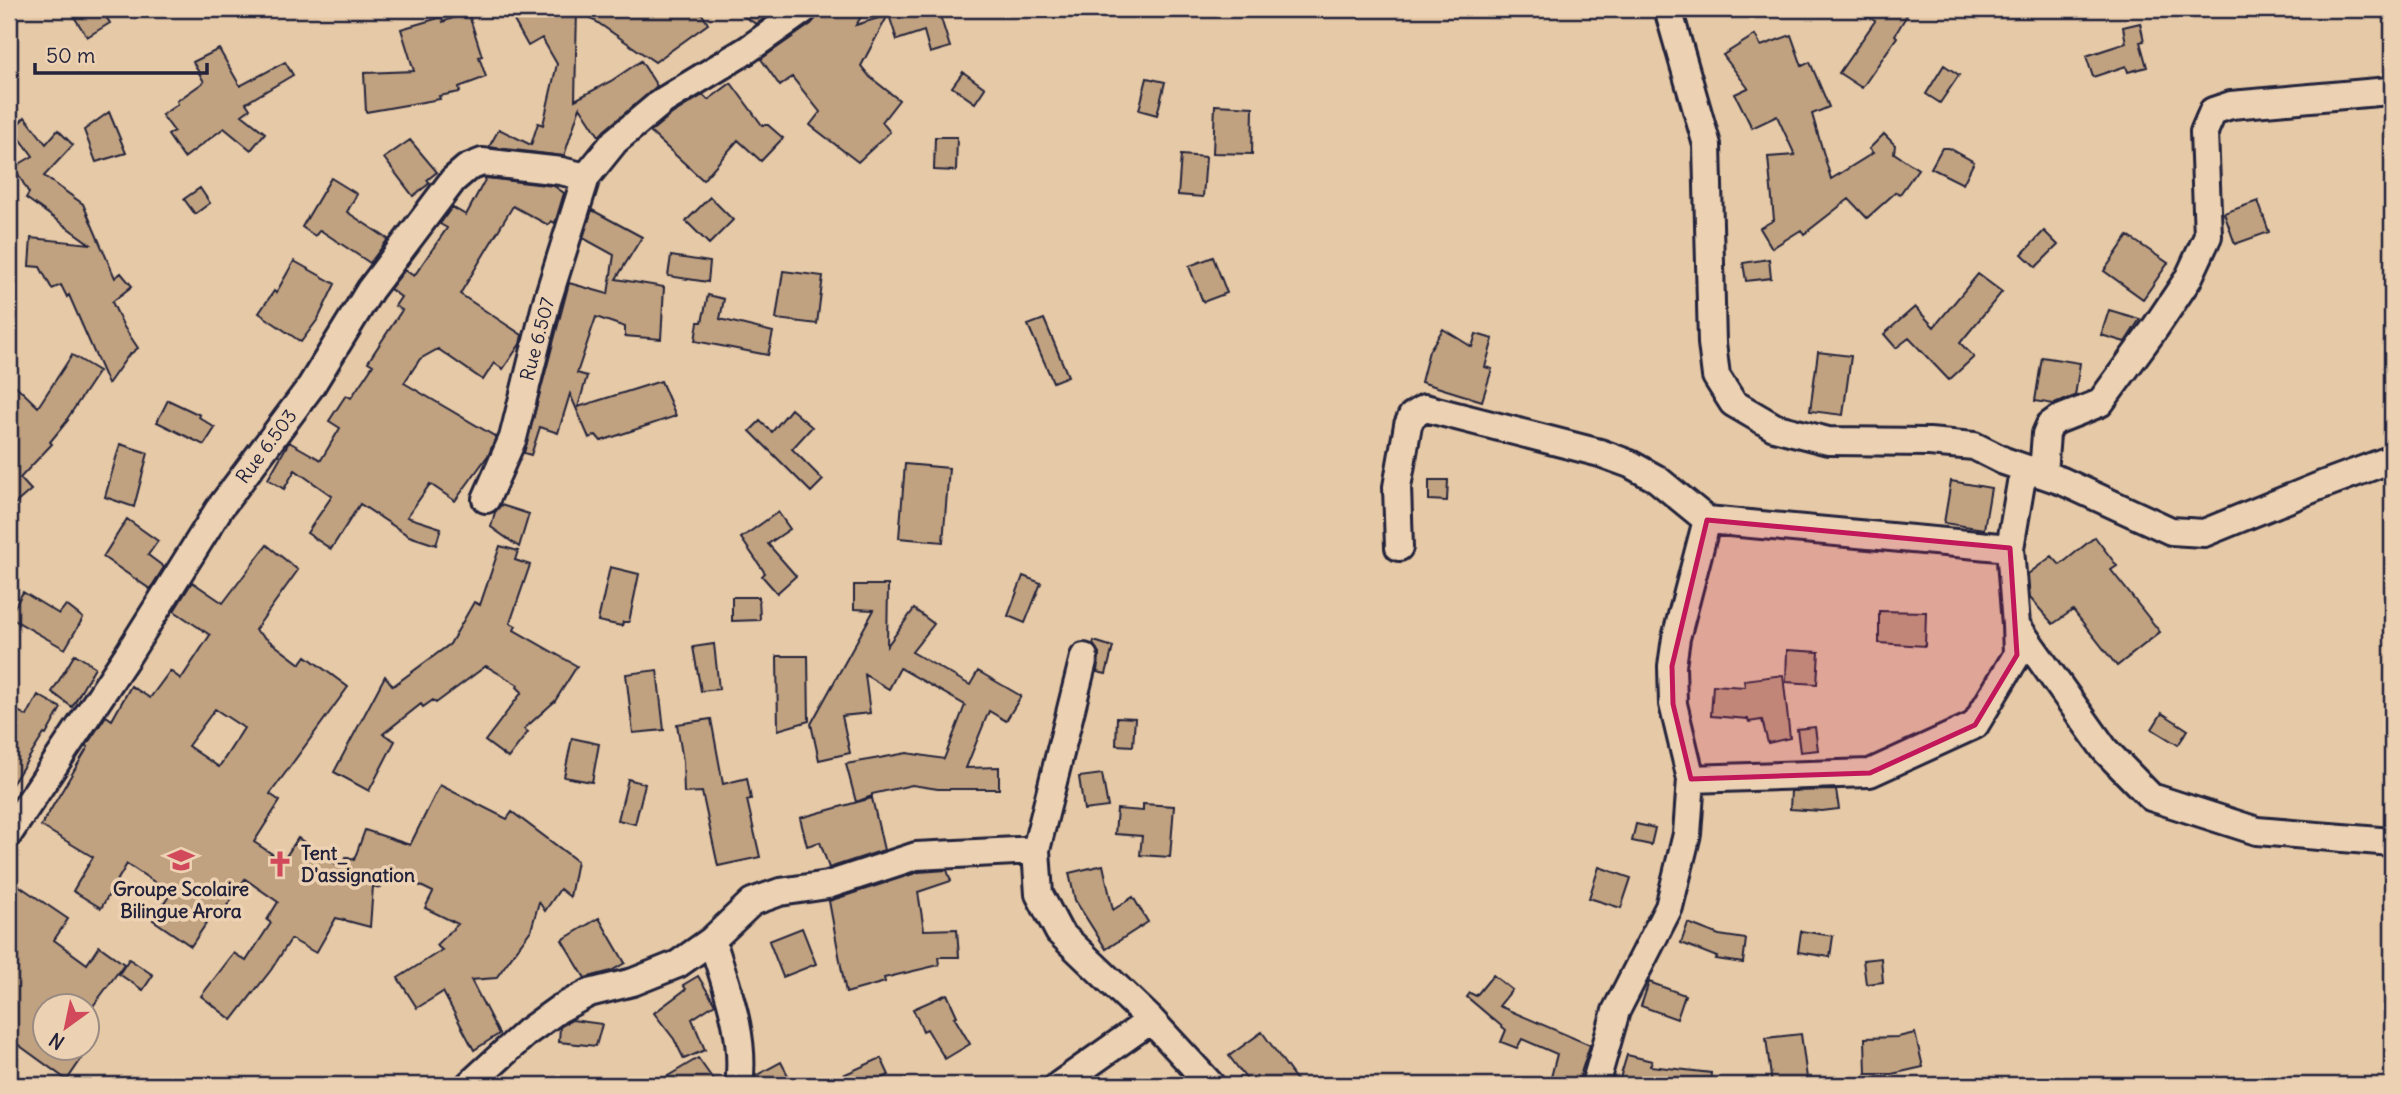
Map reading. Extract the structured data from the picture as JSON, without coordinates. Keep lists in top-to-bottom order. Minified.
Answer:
{"streets":{"street":["Rue 6.507","Rue 6.503"]},"crossings":[["Rue 6.507","Rue 6.503"]],"places":{"school or university":["Groupe Scolaire Bilingue Arora"],"church":["Tent_ D'assignation"]},"scale_bar":"50 m","north":"bottom left"}
